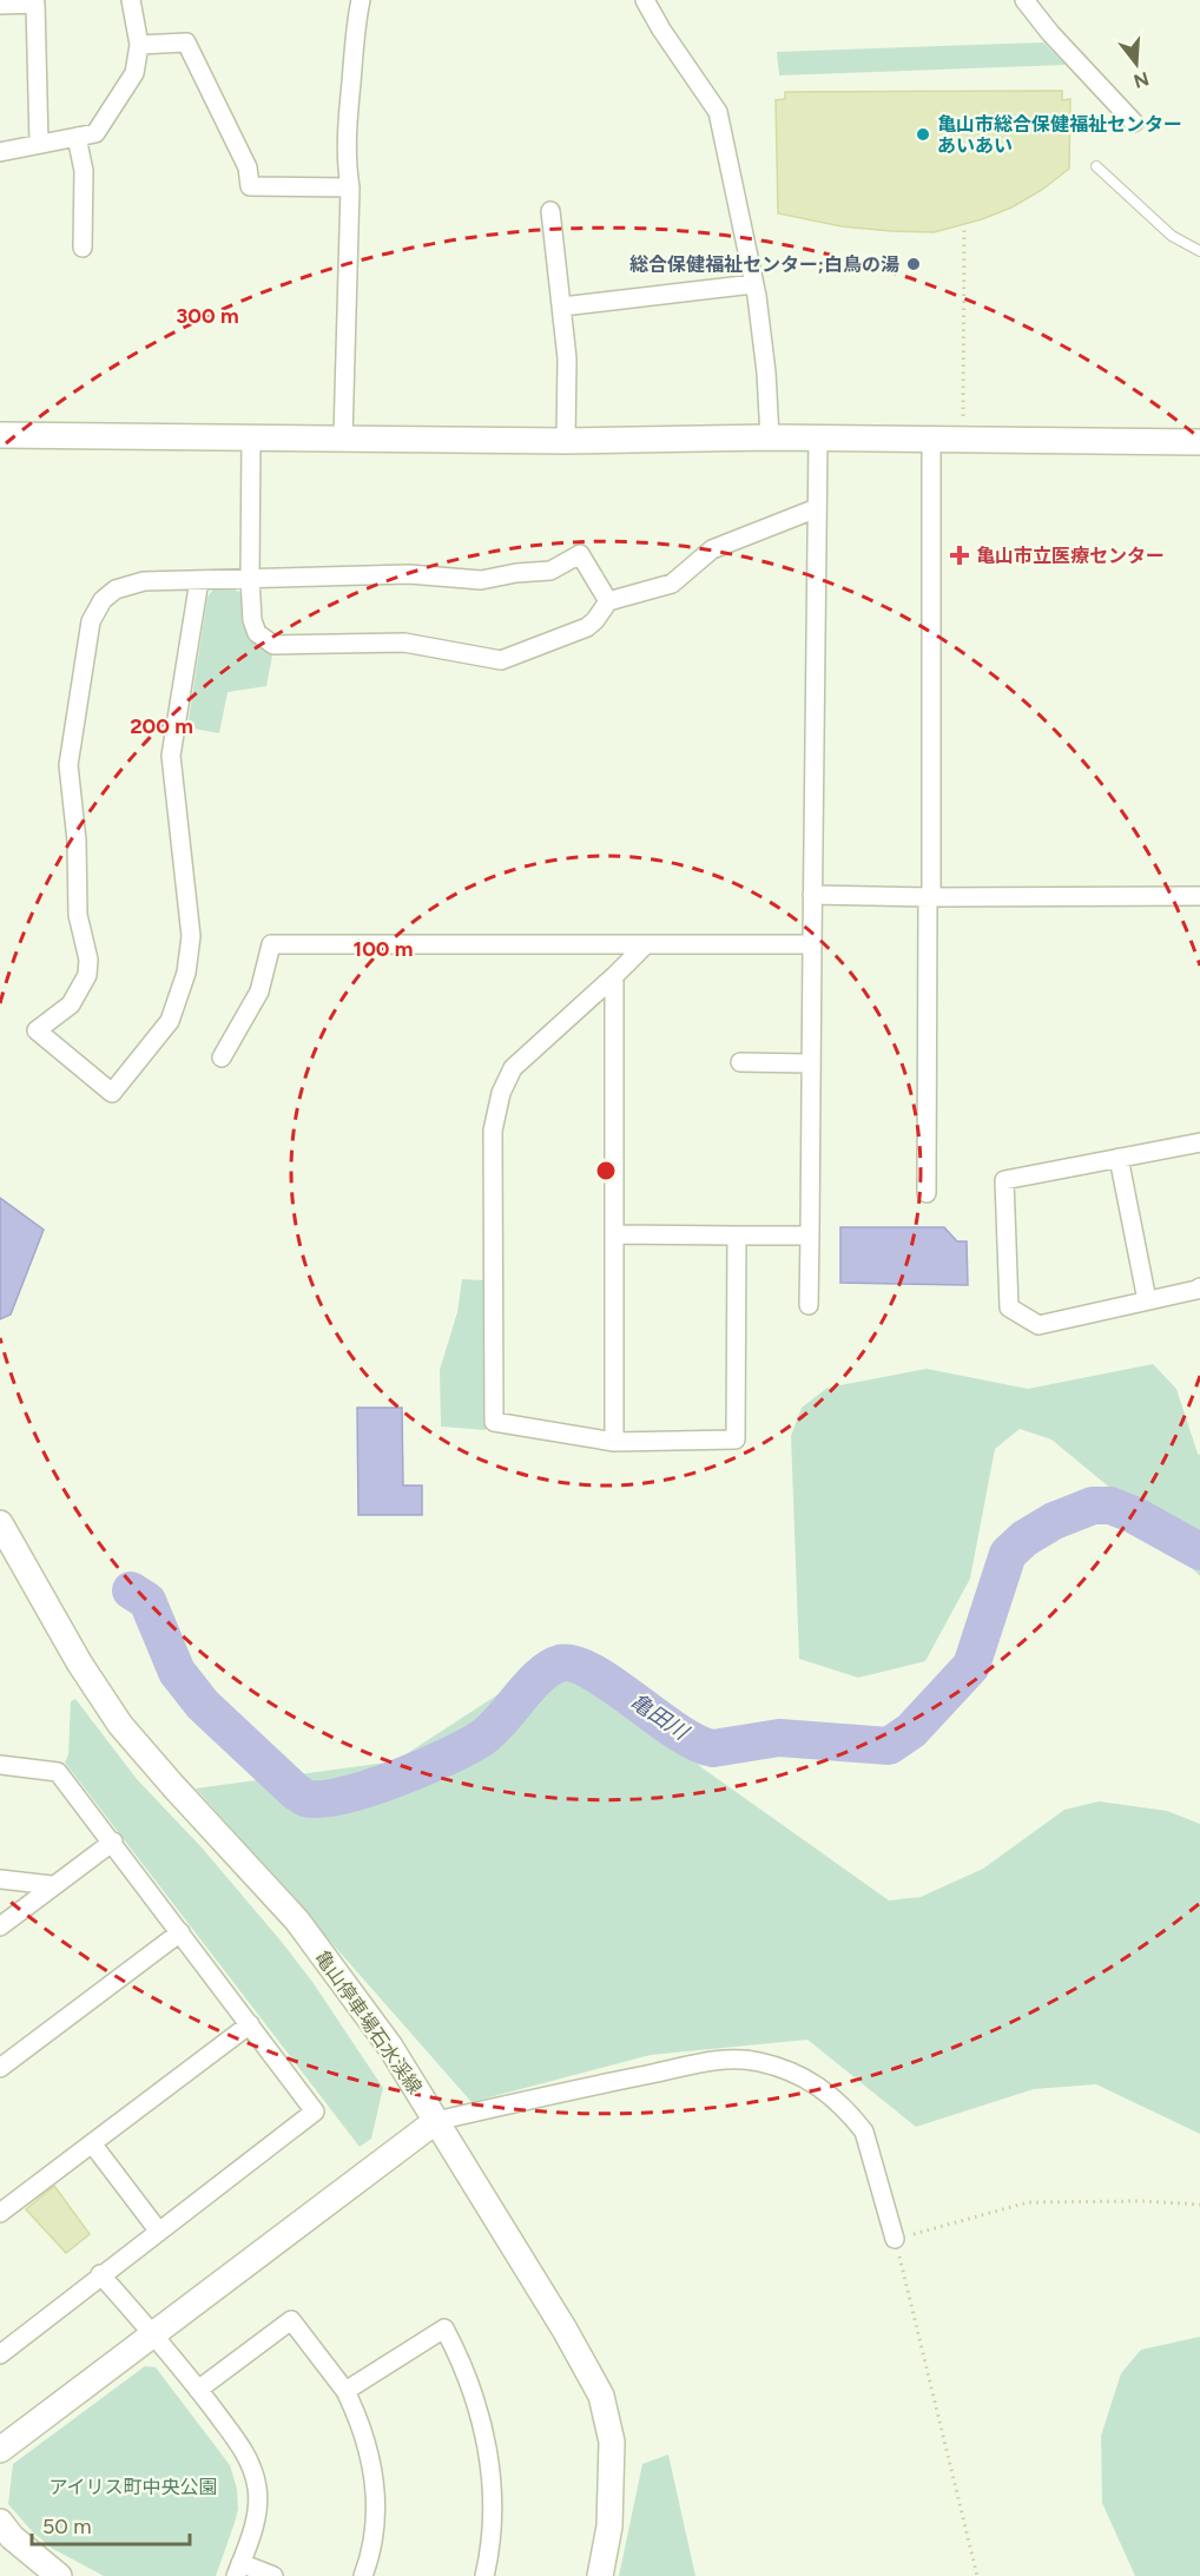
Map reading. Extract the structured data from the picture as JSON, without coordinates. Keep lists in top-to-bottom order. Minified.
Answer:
{"streets":{"street":["亀山停車場石水渓線"]},"water":["亀田川"],"parks":["アイリス町中央公園"],"places":{"other":["亀山市総合保健福祉センター あいあい","総合保健福祉センター;白鳥の湯"],"health":["亀山市立医療センター"]},"scale_bar":"50 m","north":"bottom","rings":["300 m","200 m","100 m"]}
